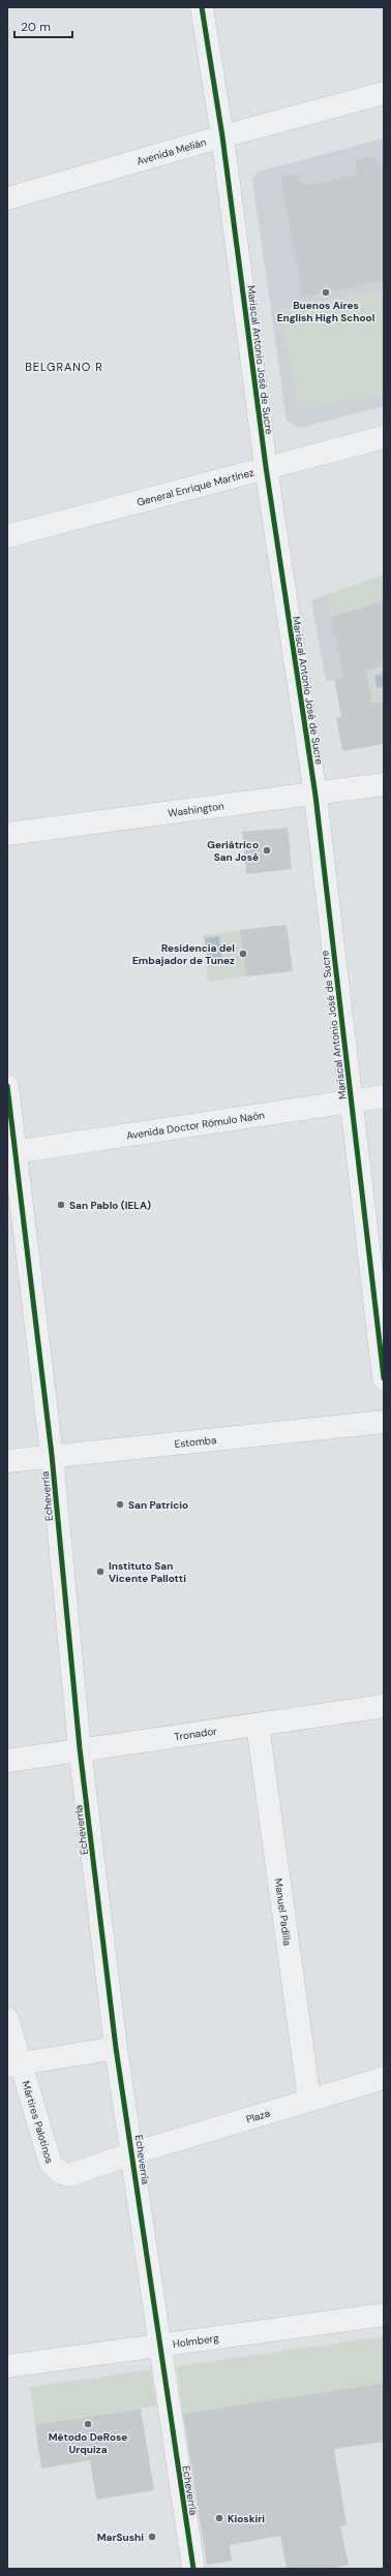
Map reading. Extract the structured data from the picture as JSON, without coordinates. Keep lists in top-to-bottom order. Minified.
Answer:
{"streets":{"street":["Avenida Melián","Mariscal Antonio José de Sucre","General Enrique Martínez","Washington","Avenida Doctor Rómulo Naón","Estomba","Echeverría","Tronador","Manuel Padilla","Plaza","Mártires Palotinos","Holmberg"]},"crossings":[["Avenida Melián","Mariscal Antonio José de Sucre"],["Mariscal Antonio José de Sucre","General Enrique Martínez"],["Mariscal Antonio José de Sucre","Washington"],["Mariscal Antonio José de Sucre","Avenida Doctor Rómulo Naón"],["Avenida Doctor Rómulo Naón","Echeverría"],["Estomba","Echeverría"],["Echeverría","Tronador"],["Echeverría","Plaza"],["Echeverría","Mártires Palotinos"],["Echeverría","Holmberg"],["Tronador","Manuel Padilla"],["Manuel Padilla","Plaza"],["Plaza","Mártires Palotinos"]],"districts":["BELGRANO R"],"places":["Buenos Aires English High School","Geriátrico San José","Residencia del Embajador de Tunez","San Pablo (IELA)","San Patricio","Instituto San Vicente Pallotti","Método DeRose Urquiza","Kioskiri","MarSushi"],"scale_bar":"20 m"}
